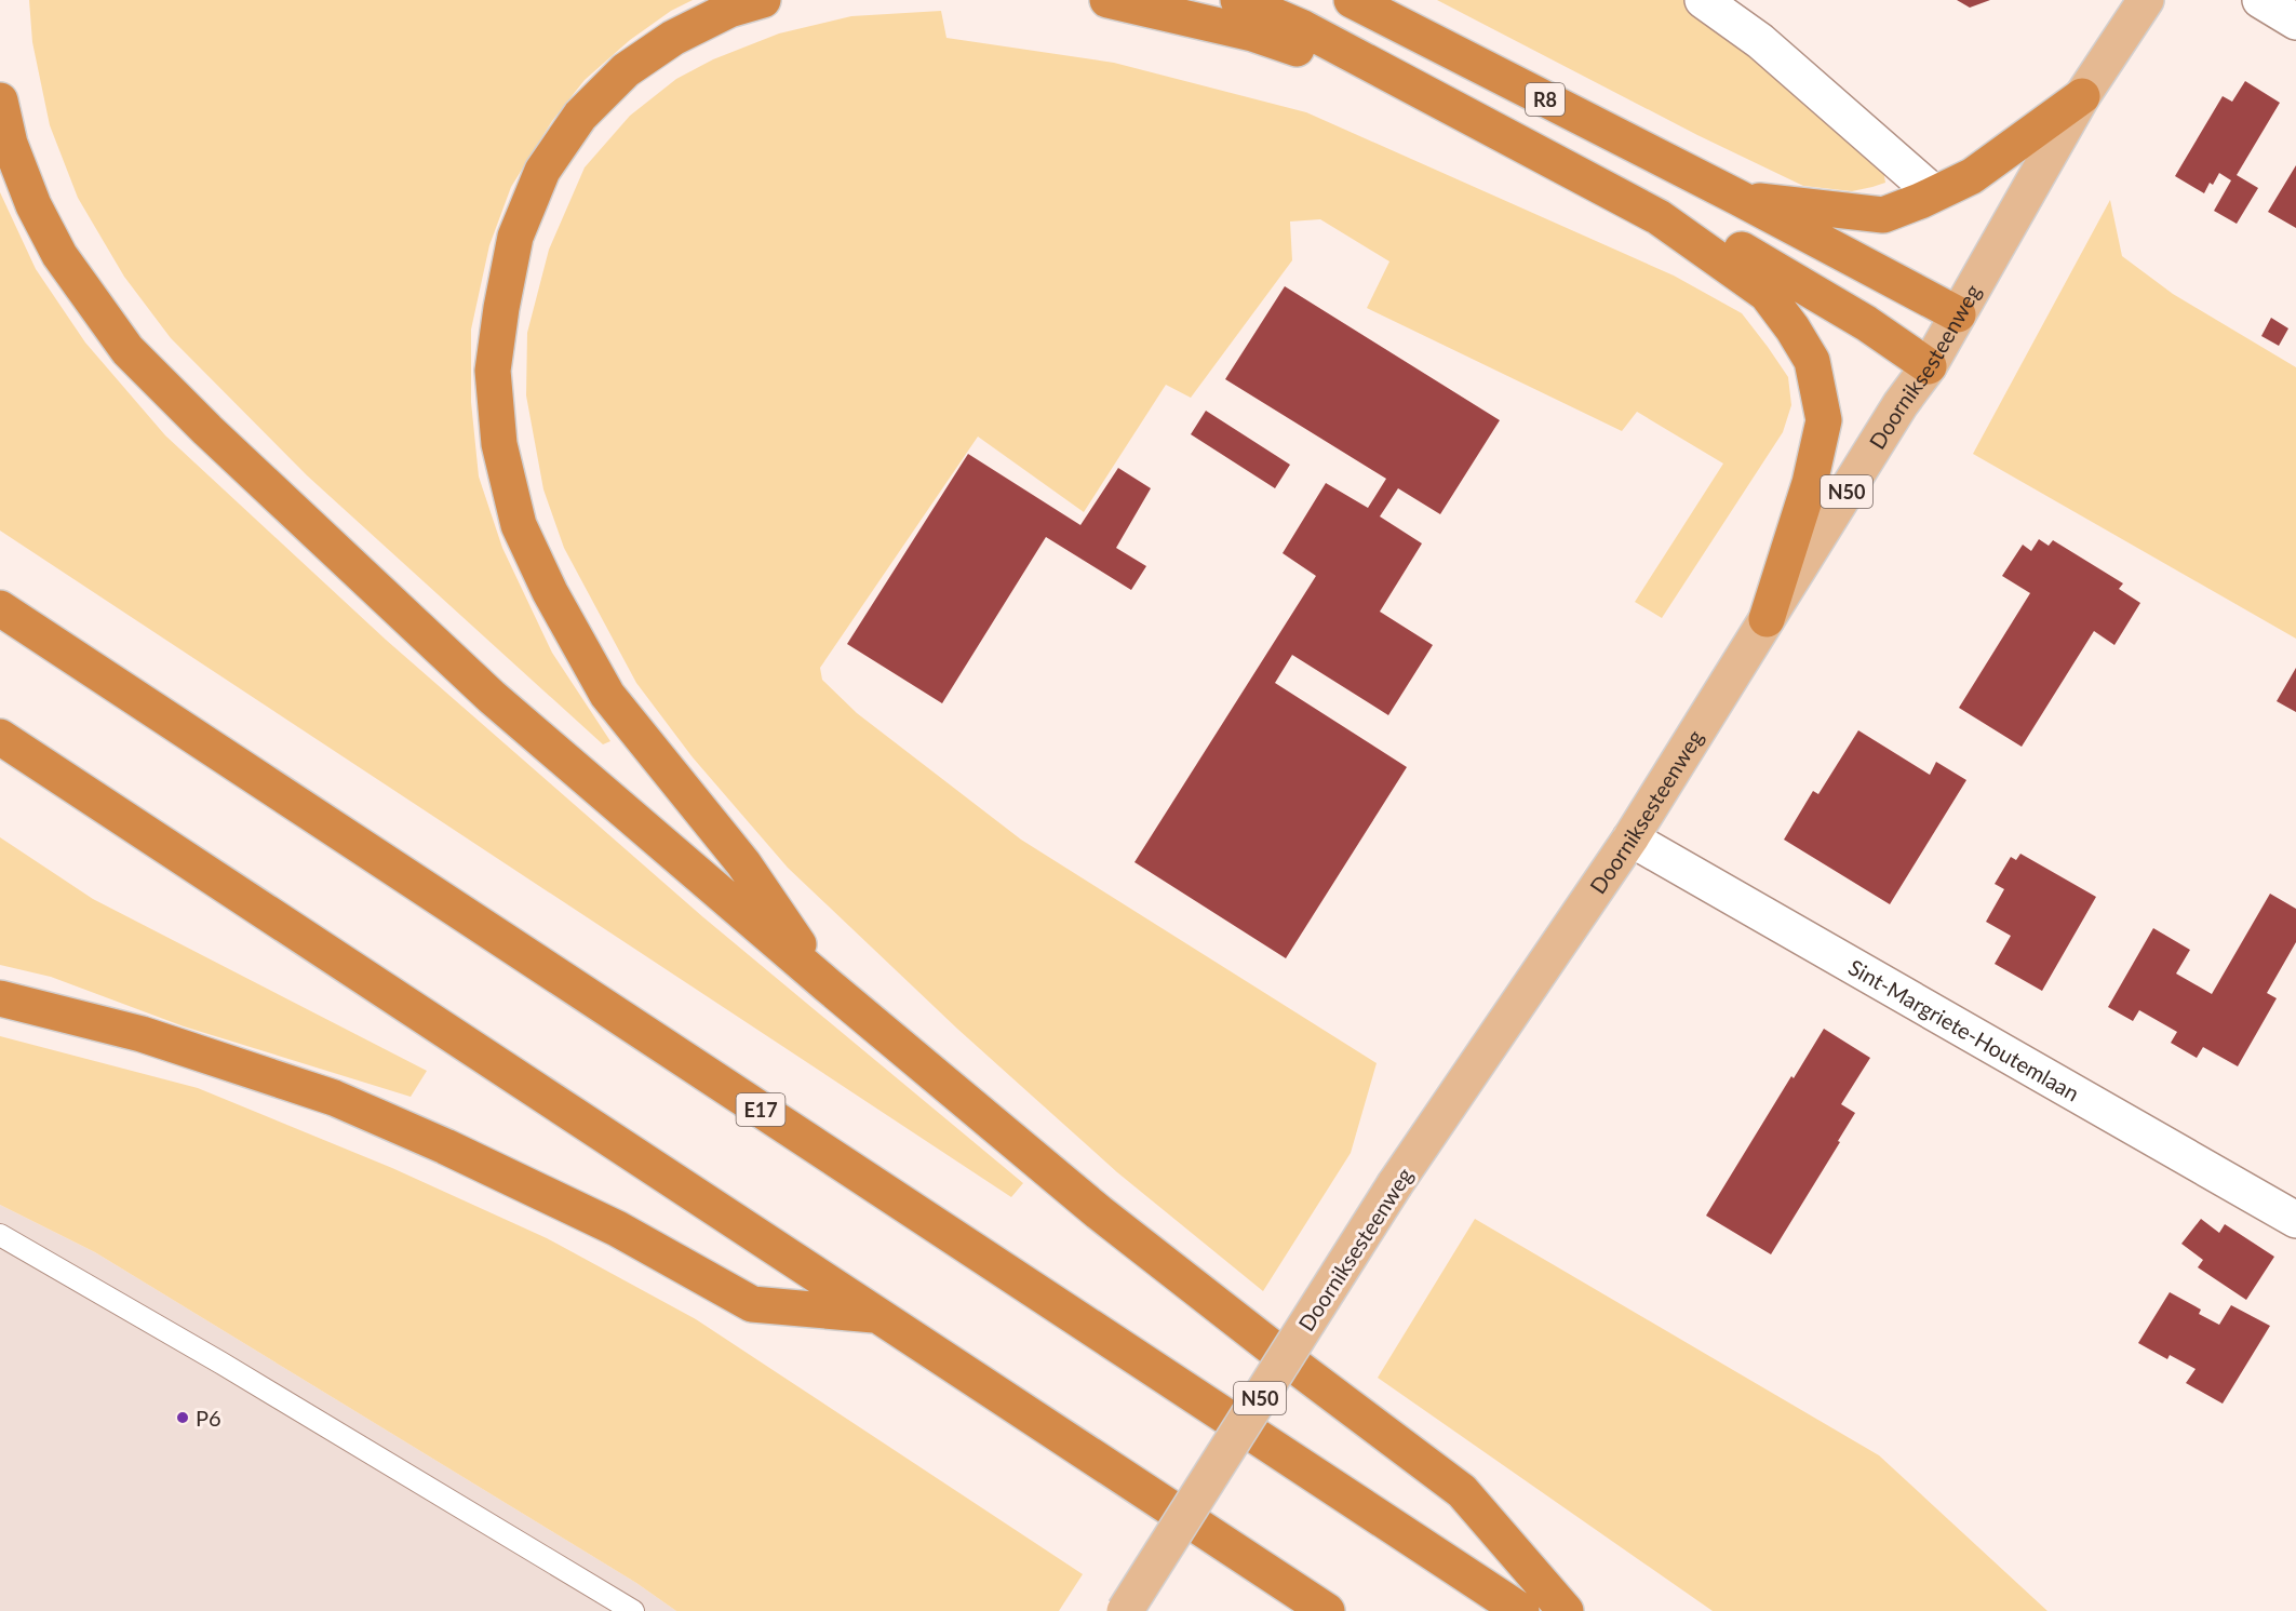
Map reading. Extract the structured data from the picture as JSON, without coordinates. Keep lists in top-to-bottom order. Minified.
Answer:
{"streets":{"highway":["R8","E17"],"main road":["Doorniksesteenweg","N50"],"street":["Sint-Margriete-Houtemlaan"]},"crossings":[["R8","Doorniksesteenweg"],["Doorniksesteenweg","Sint-Margriete-Houtemlaan"]],"places":["P6"]}
